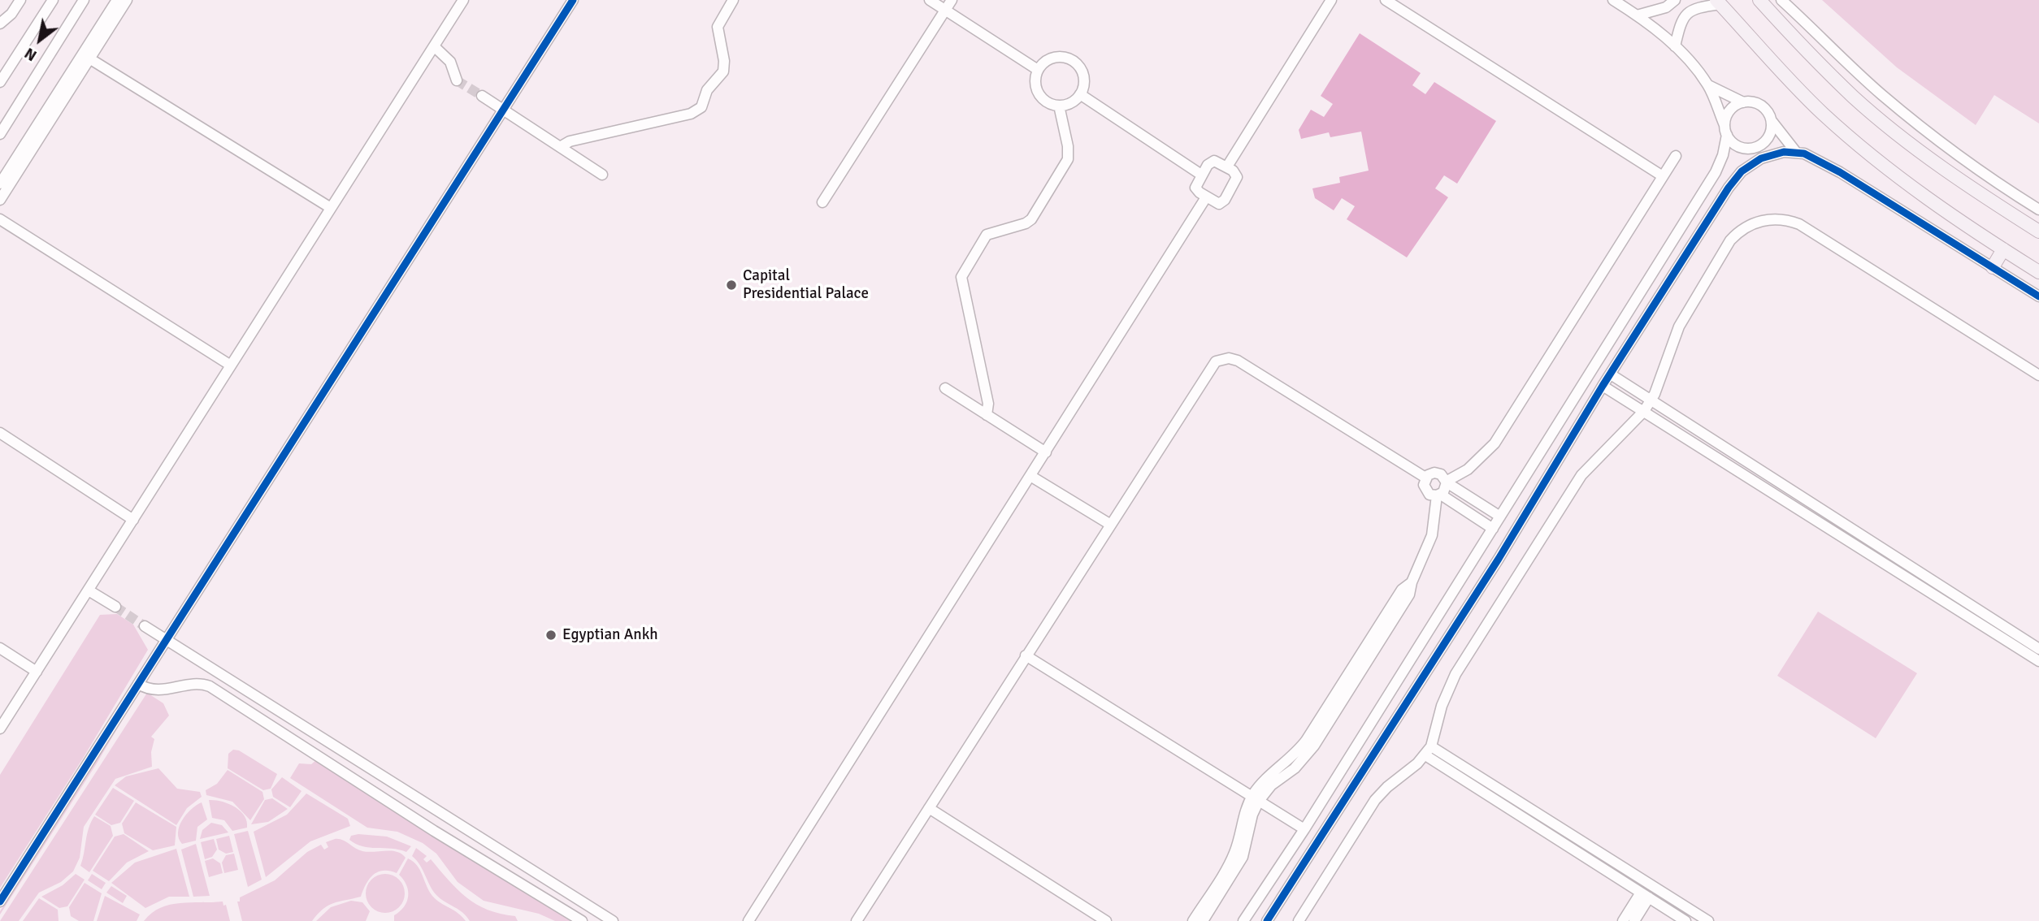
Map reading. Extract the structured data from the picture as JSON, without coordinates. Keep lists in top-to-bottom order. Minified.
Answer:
{"places":["Capital Presidential Palace","Egyptian Ankh"],"north":"bottom left"}
